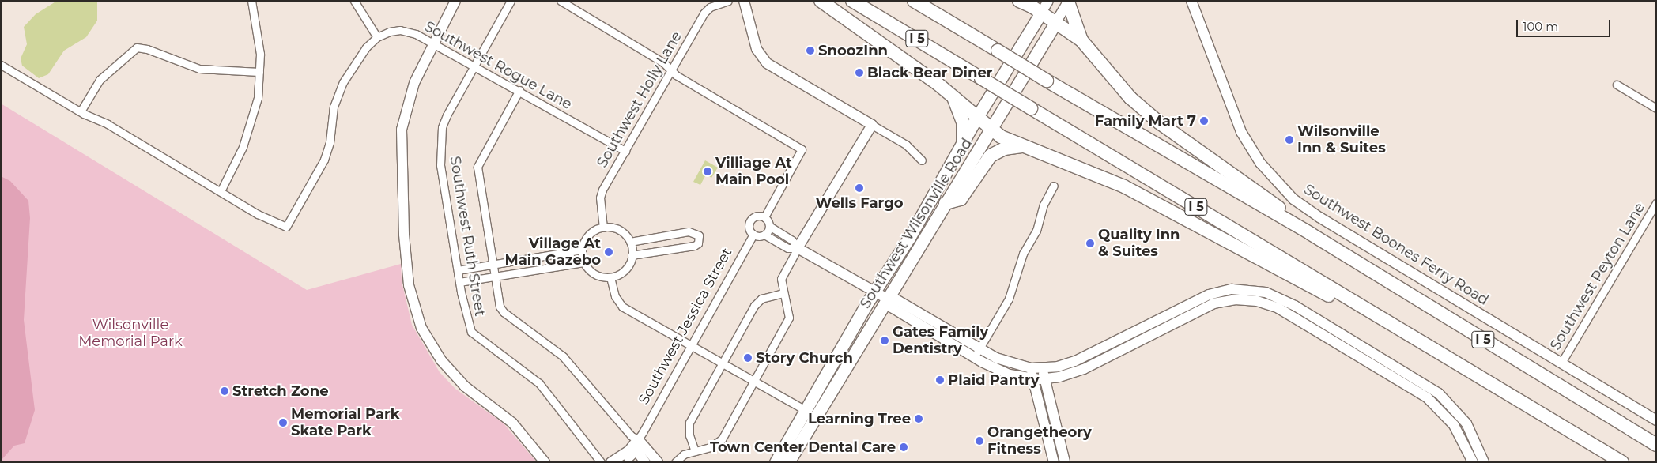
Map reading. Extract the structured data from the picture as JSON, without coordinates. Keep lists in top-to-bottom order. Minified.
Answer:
{"streets":{"highway":["I 5"],"main road":["Southwest Wilsonville Road"],"street":["Southwest Rogue Lane","Southwest Holly Lane","Southwest Ruth Street","Southwest Boones Ferry Road","Southwest Peyton Lane","Southwest Jessica Street"]},"crossings":[["I 5","Southwest Wilsonville Road"],["Southwest Rogue Lane","Southwest Holly Lane"],["Southwest Rogue Lane","Southwest Ruth Street"],["Southwest Boones Ferry Road","Southwest Peyton Lane"]],"parks":["Wilsonville Memorial Park"],"places":["SnoozInn","Black Bear Diner","Family Mart 7","Wilsonville Inn & Suites","Villiage At Main Pool","Wells Fargo","Quality Inn & Suites","Village At Main Gazebo","Gates Family Dentistry","Story Church","Plaid Pantry","Stretch Zone","Learning Tree","Memorial Park Skate Park","Orangetheory Fitness","Town Center Dental Care"],"scale_bar":"100 m"}
